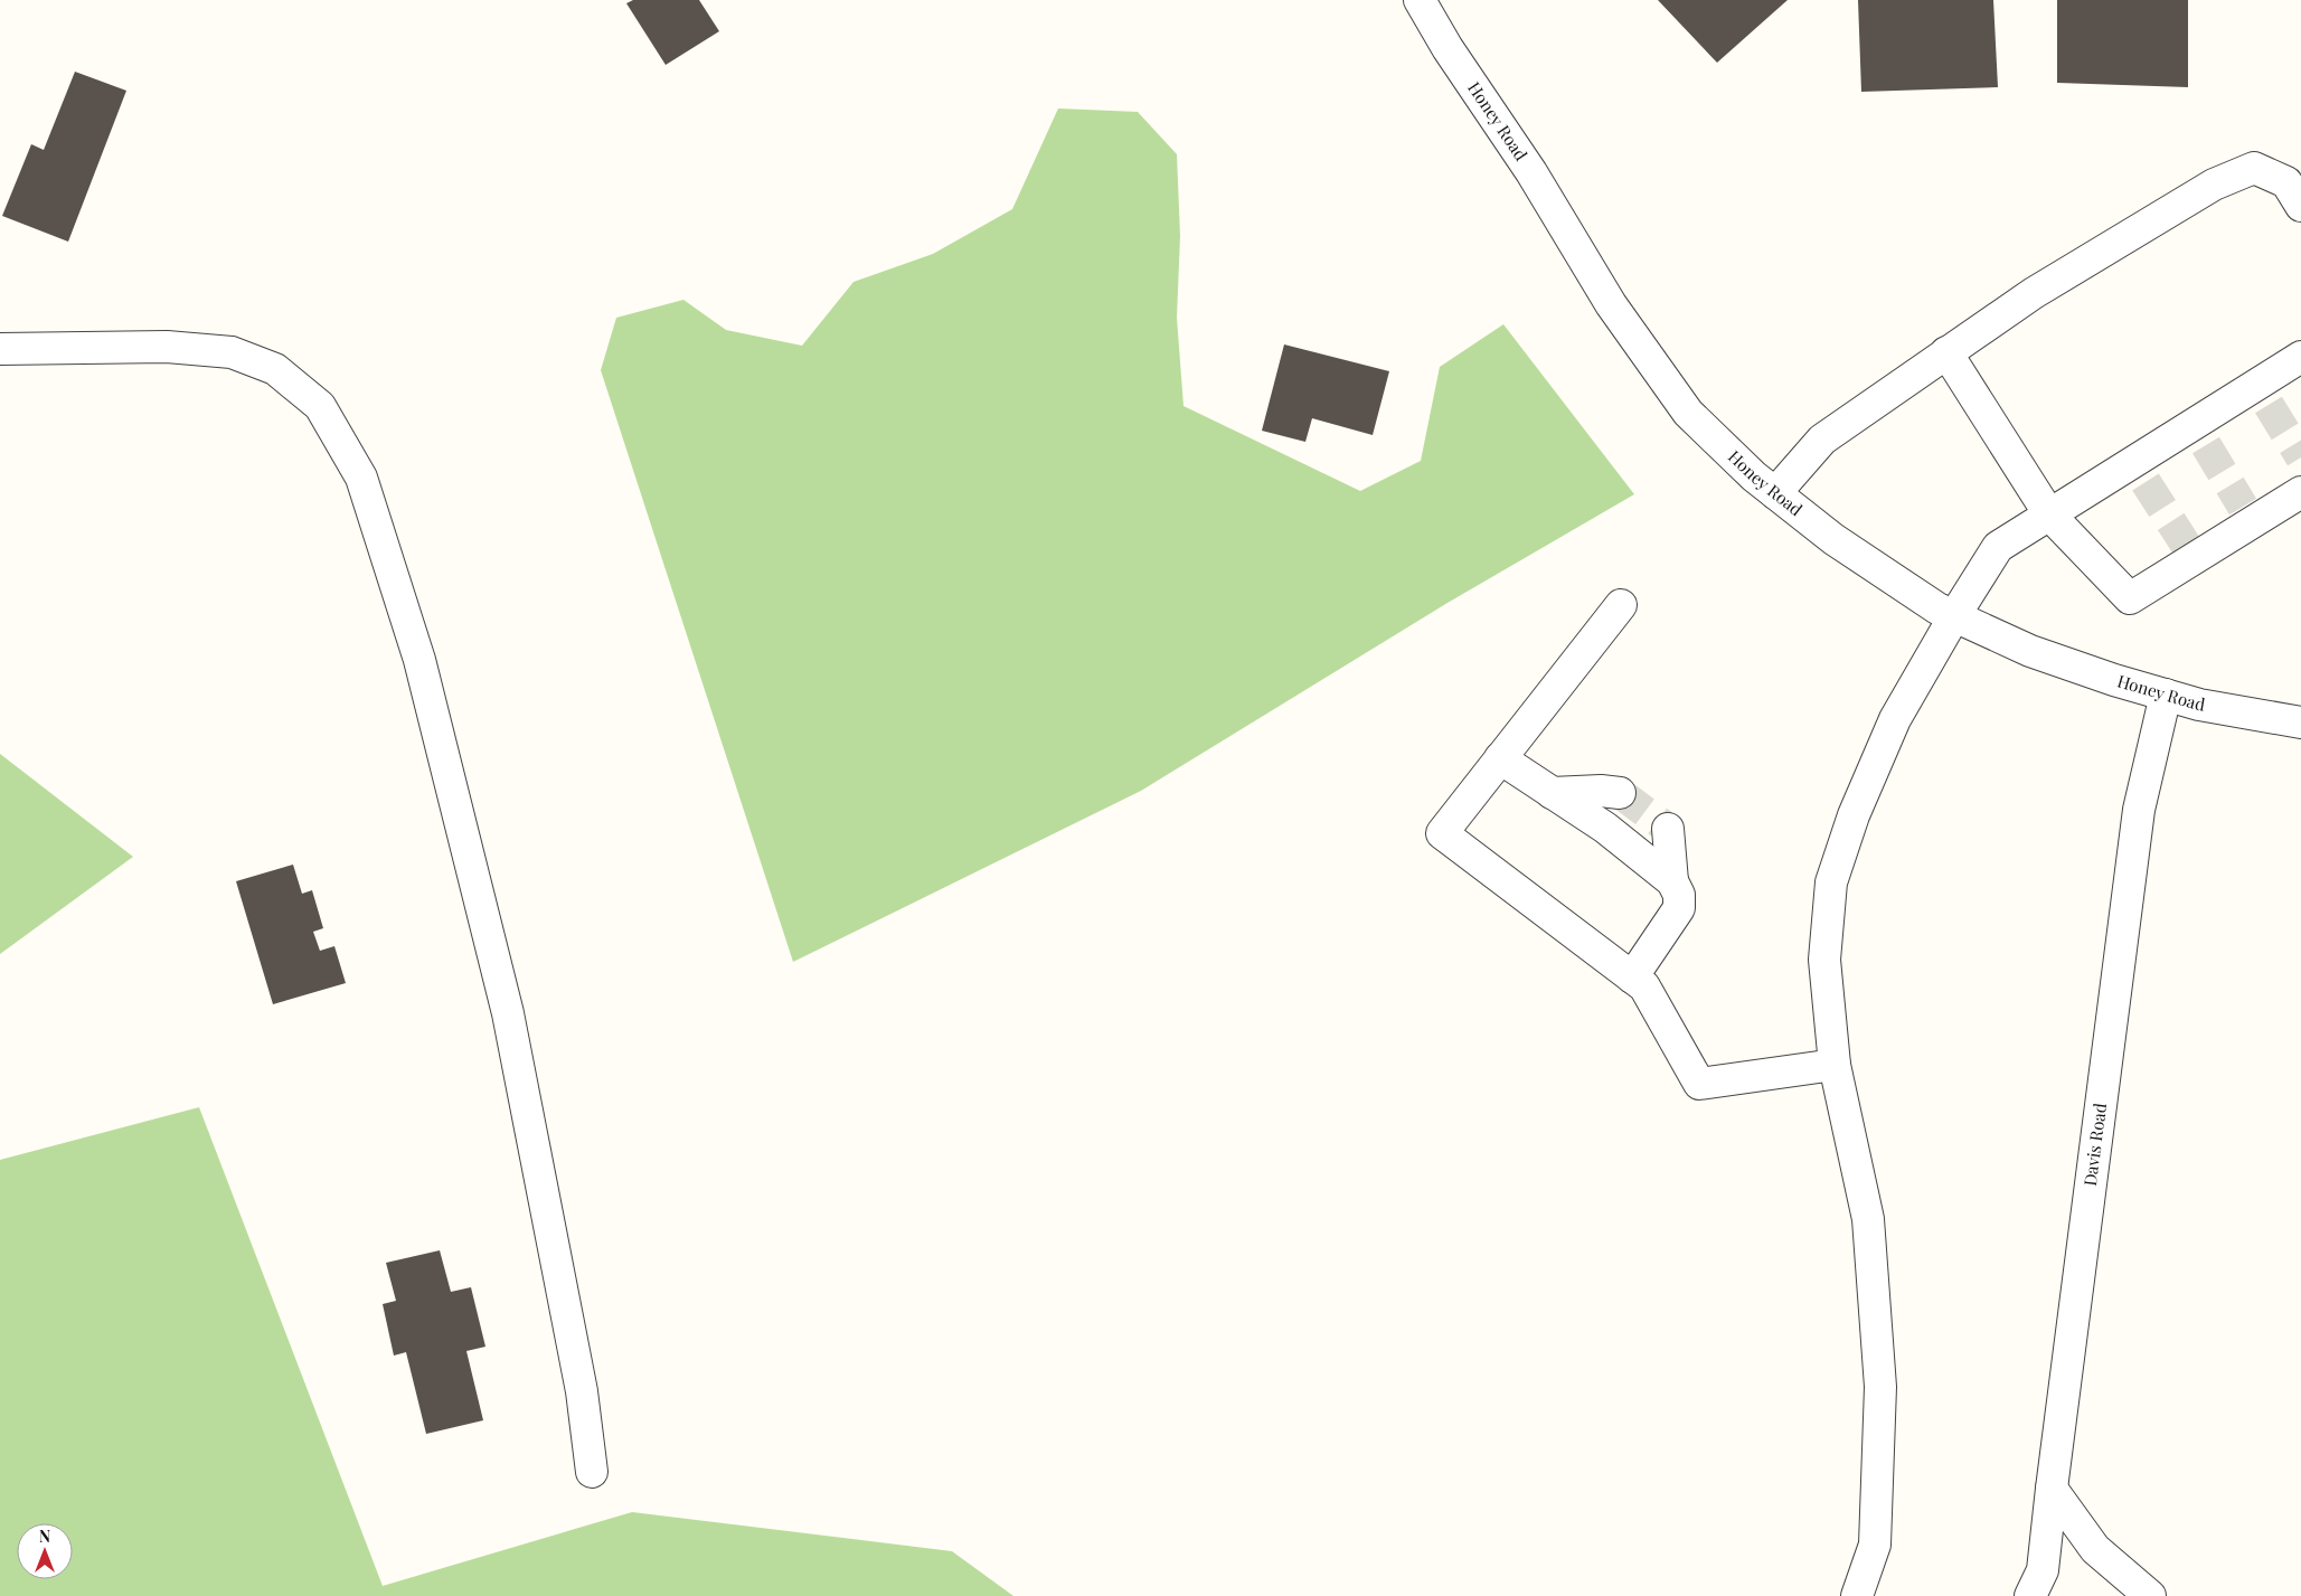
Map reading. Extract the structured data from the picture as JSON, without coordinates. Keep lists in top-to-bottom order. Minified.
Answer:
{"streets":{"street":["Honey Road","Davis Road"]},"crossings":[["Honey Road","Davis Road"]],"north":"top"}
